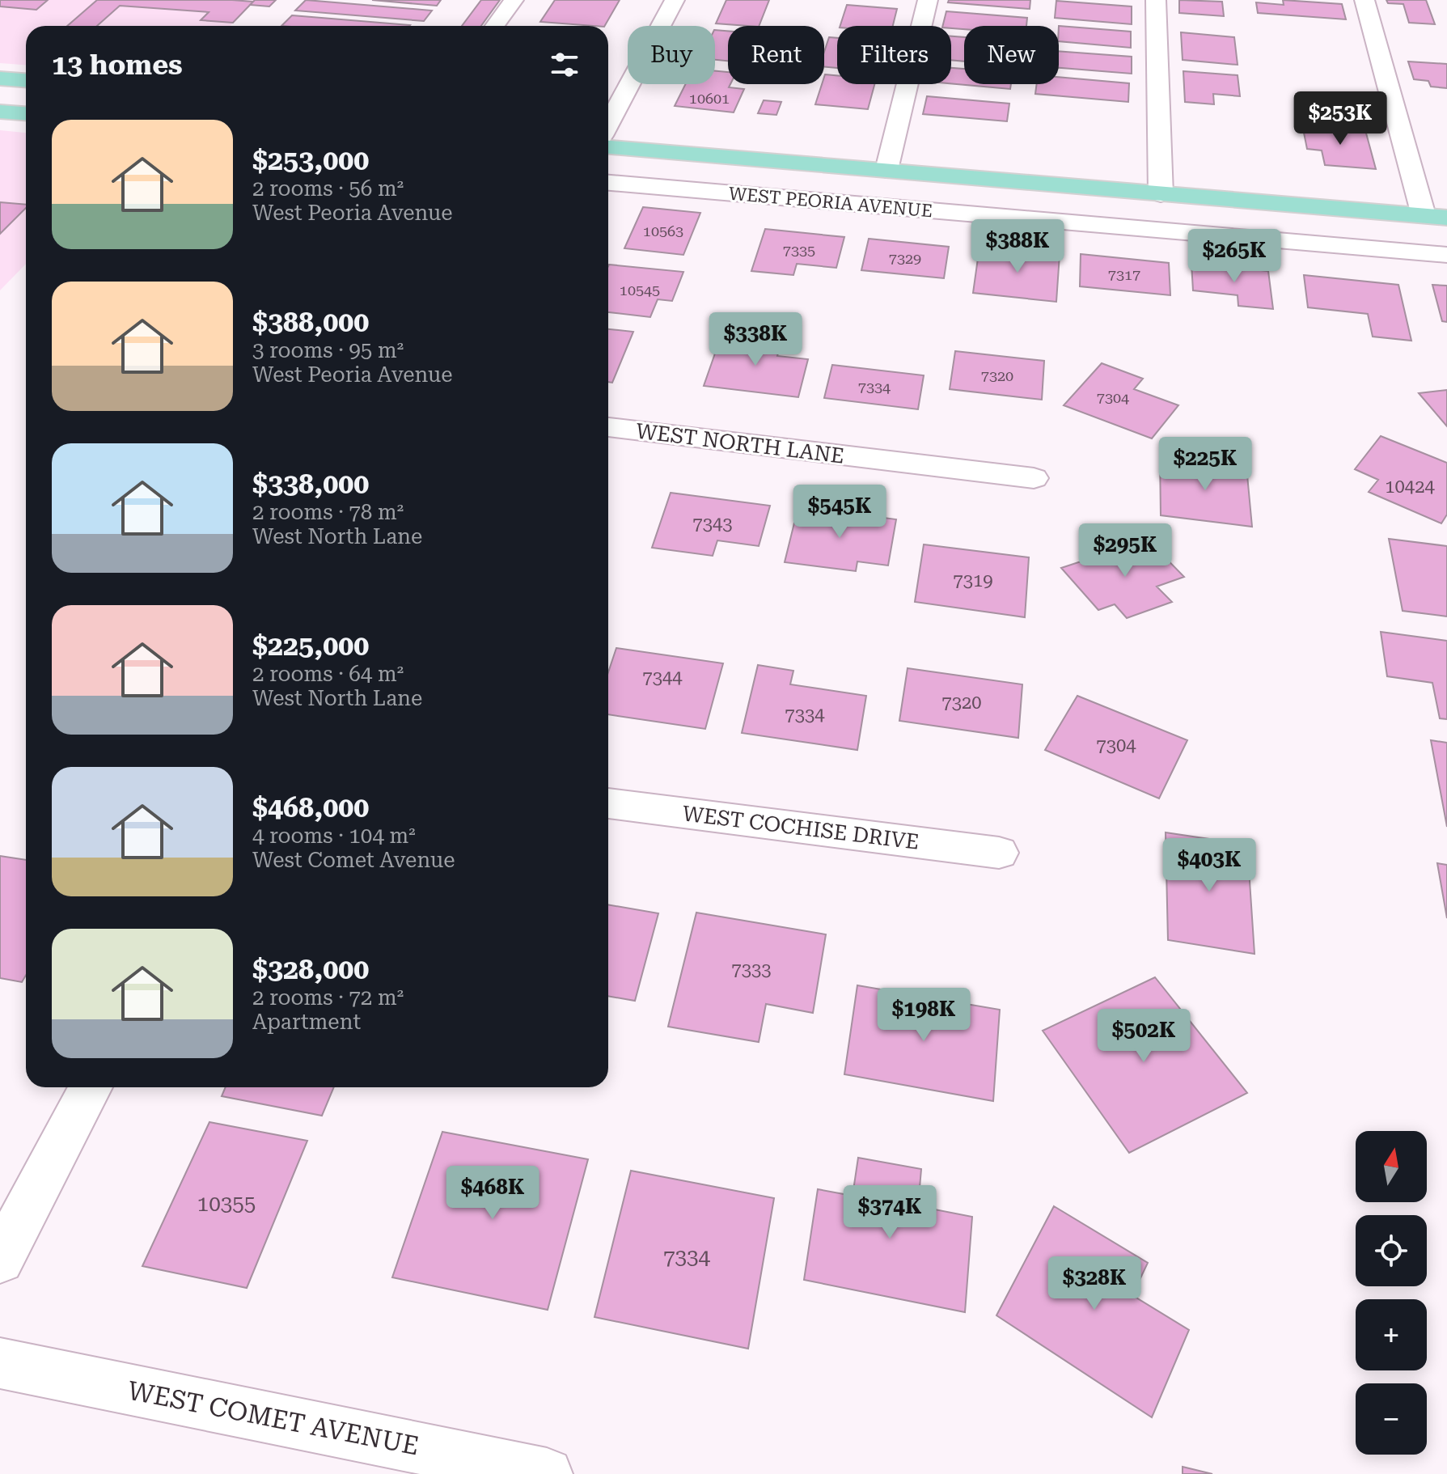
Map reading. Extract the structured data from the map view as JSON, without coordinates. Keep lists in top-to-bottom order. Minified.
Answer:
{"streets":{"main road":["WEST PEORIA AVENUE"],"street":["WEST NORTH LANE","WEST COCHISE DRIVE","WEST COMET AVENUE"]},"house_numbers":["10601","10563","7335","7329","7317","10545","7320","7334","7304","10424","7343","7319","7344","7320","7334","7304","7333","10355","7334"],"north":"top","page":{"chip":["Buy","Rent","Filters","New"],"heading":"13 homes","price":["$253K","$388K","$265K","$338K","$225K","$545K","$295K","$403K","$198K","$502K","$468K","$374K","$328K"],"list":[{"name":"$253,000","note":"2 rooms · 56 m² · West Peoria Avenue"},{"name":"$388,000","note":"3 rooms · 95 m² · West Peoria Avenue"},{"name":"$338,000","note":"2 rooms · 78 m² · West North Lane"},{"name":"$225,000","note":"2 rooms · 64 m² · West North Lane"},{"name":"$468,000","note":"4 rooms · 104 m² · West Comet Avenue"},{"name":"$328,000","note":"2 rooms · 72 m² · Apartment"}],"map_buttons":["+","−"]}}
